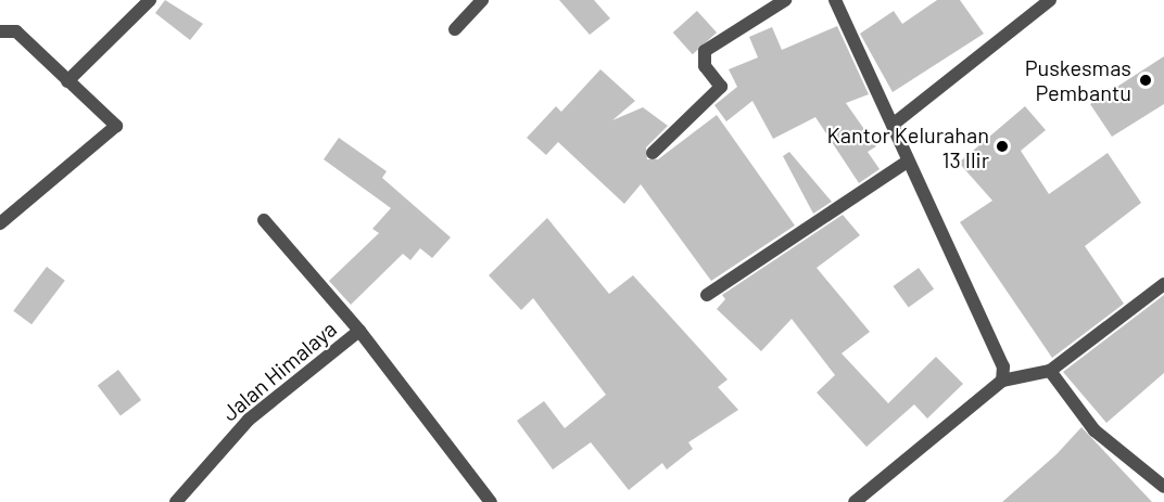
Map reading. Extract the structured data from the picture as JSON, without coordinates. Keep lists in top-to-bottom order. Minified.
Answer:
{"streets":{"street":["Jalan Himalaya"]},"places":["Puskesmas Pembantu","Kantor Kelurahan 13 Ilir"]}
